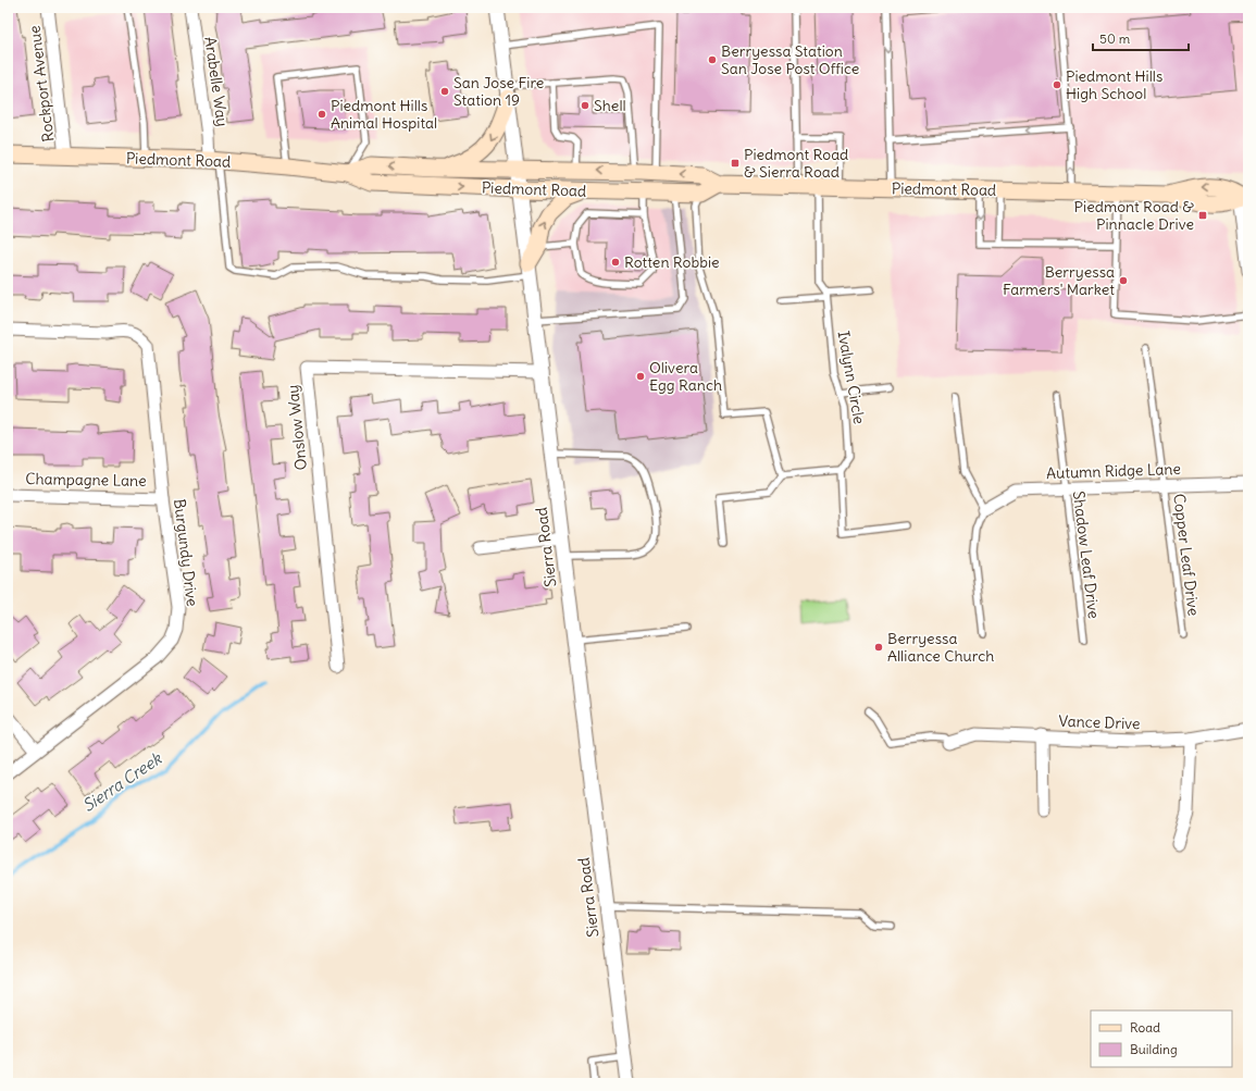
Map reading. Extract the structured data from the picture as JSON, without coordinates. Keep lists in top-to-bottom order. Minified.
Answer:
{"streets":{"main road":["Piedmont Road"],"street":["Arabelle Way","Rockport Avenue","Onslow Way","Autumn Ridge Lane","Champagne Lane","Sierra Road","Burgundy Drive","Vance Drive"],"lane":["Ivalynn Circle","Shadow Leaf Drive","Copper Leaf Drive"]},"crossings":[["Arabelle Way","Piedmont Road"],["Rockport Avenue","Piedmont Road"],["Piedmont Road","Ivalynn Circle"],["Piedmont Road","Sierra Road"],["Onslow Way","Sierra Road"],["Autumn Ridge Lane","Shadow Leaf Drive"],["Autumn Ridge Lane","Copper Leaf Drive"],["Champagne Lane","Burgundy Drive"]],"water":["Sierra Creek"],"places":{"other":["Berryessa Station San Jose Post Office","Piedmont Hills High School","San Jose Fire Station 19","Shell","Piedmont Hills Animal Hospital","Rotten Robbie","Berryessa Farmers' Market","Olivera Egg Ranch","Berryessa Alliance Church"],"transit":["Piedmont Road & Sierra Road","Piedmont Road & Pinnacle Drive"]},"legend":["Road","Building"],"scale_bar":"50 m"}
